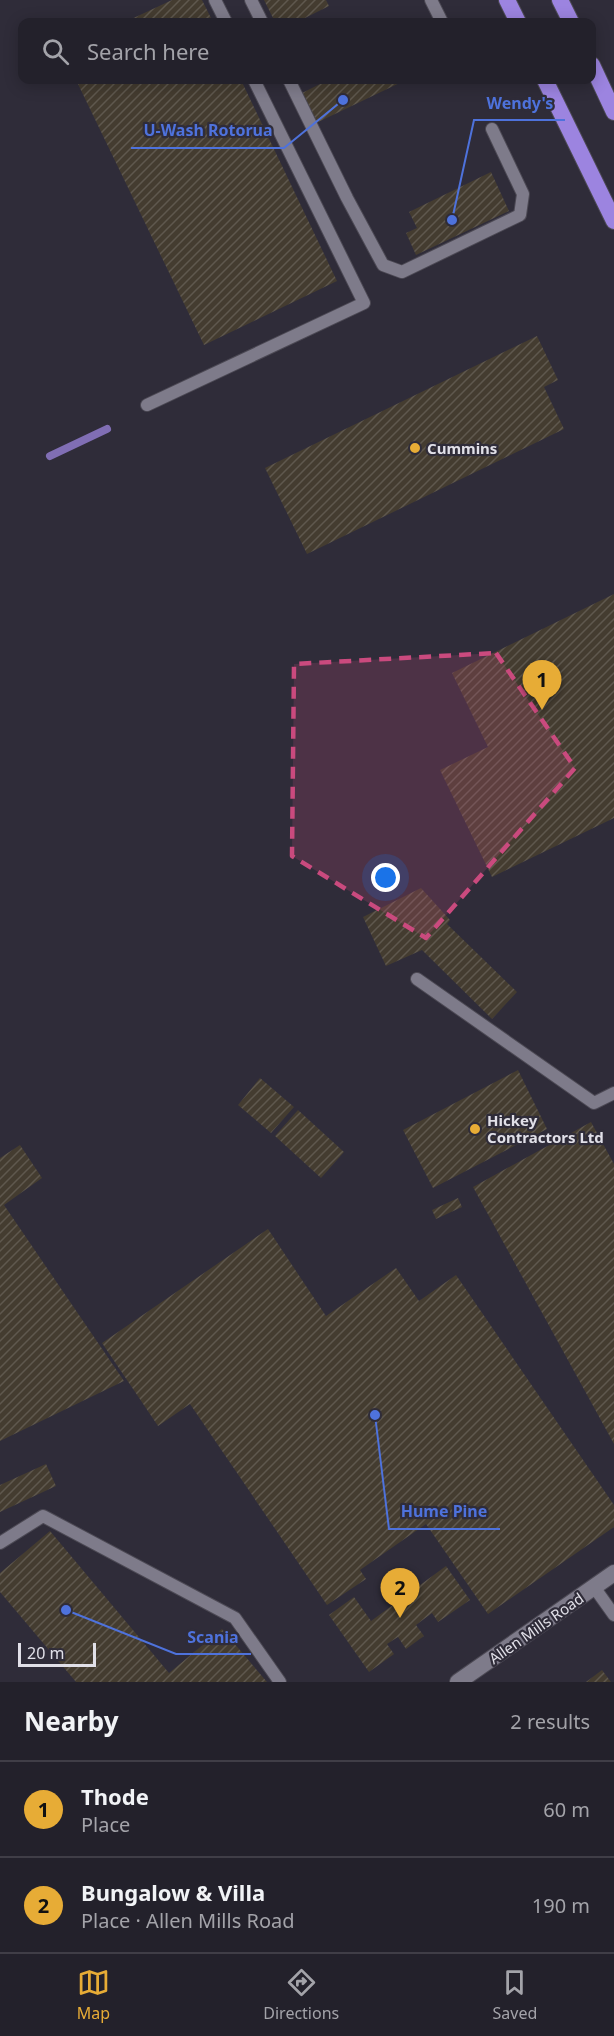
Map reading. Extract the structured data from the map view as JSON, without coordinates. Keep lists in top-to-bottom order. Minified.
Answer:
{"streets":{"street":["Allen Mills Road"]},"places":["U-Wash Rotorua","Wendy's","Cummins","Hickey Contractors Ltd","Hume Pine","Scania"],"scale_bar":"20 m","page":{"search":"Search here","pins":["1","2"],"scale":"20 m","heading":["Nearby","2 results"],"list":[{"mark":"1","name":"Thode","note":"Place","value":"60 m"},{"mark":"2","name":"Bungalow & Villa","note":"Place · Allen Mills Road","value":"190 m"}],"nav":["Map","Directions","Saved"]}}
